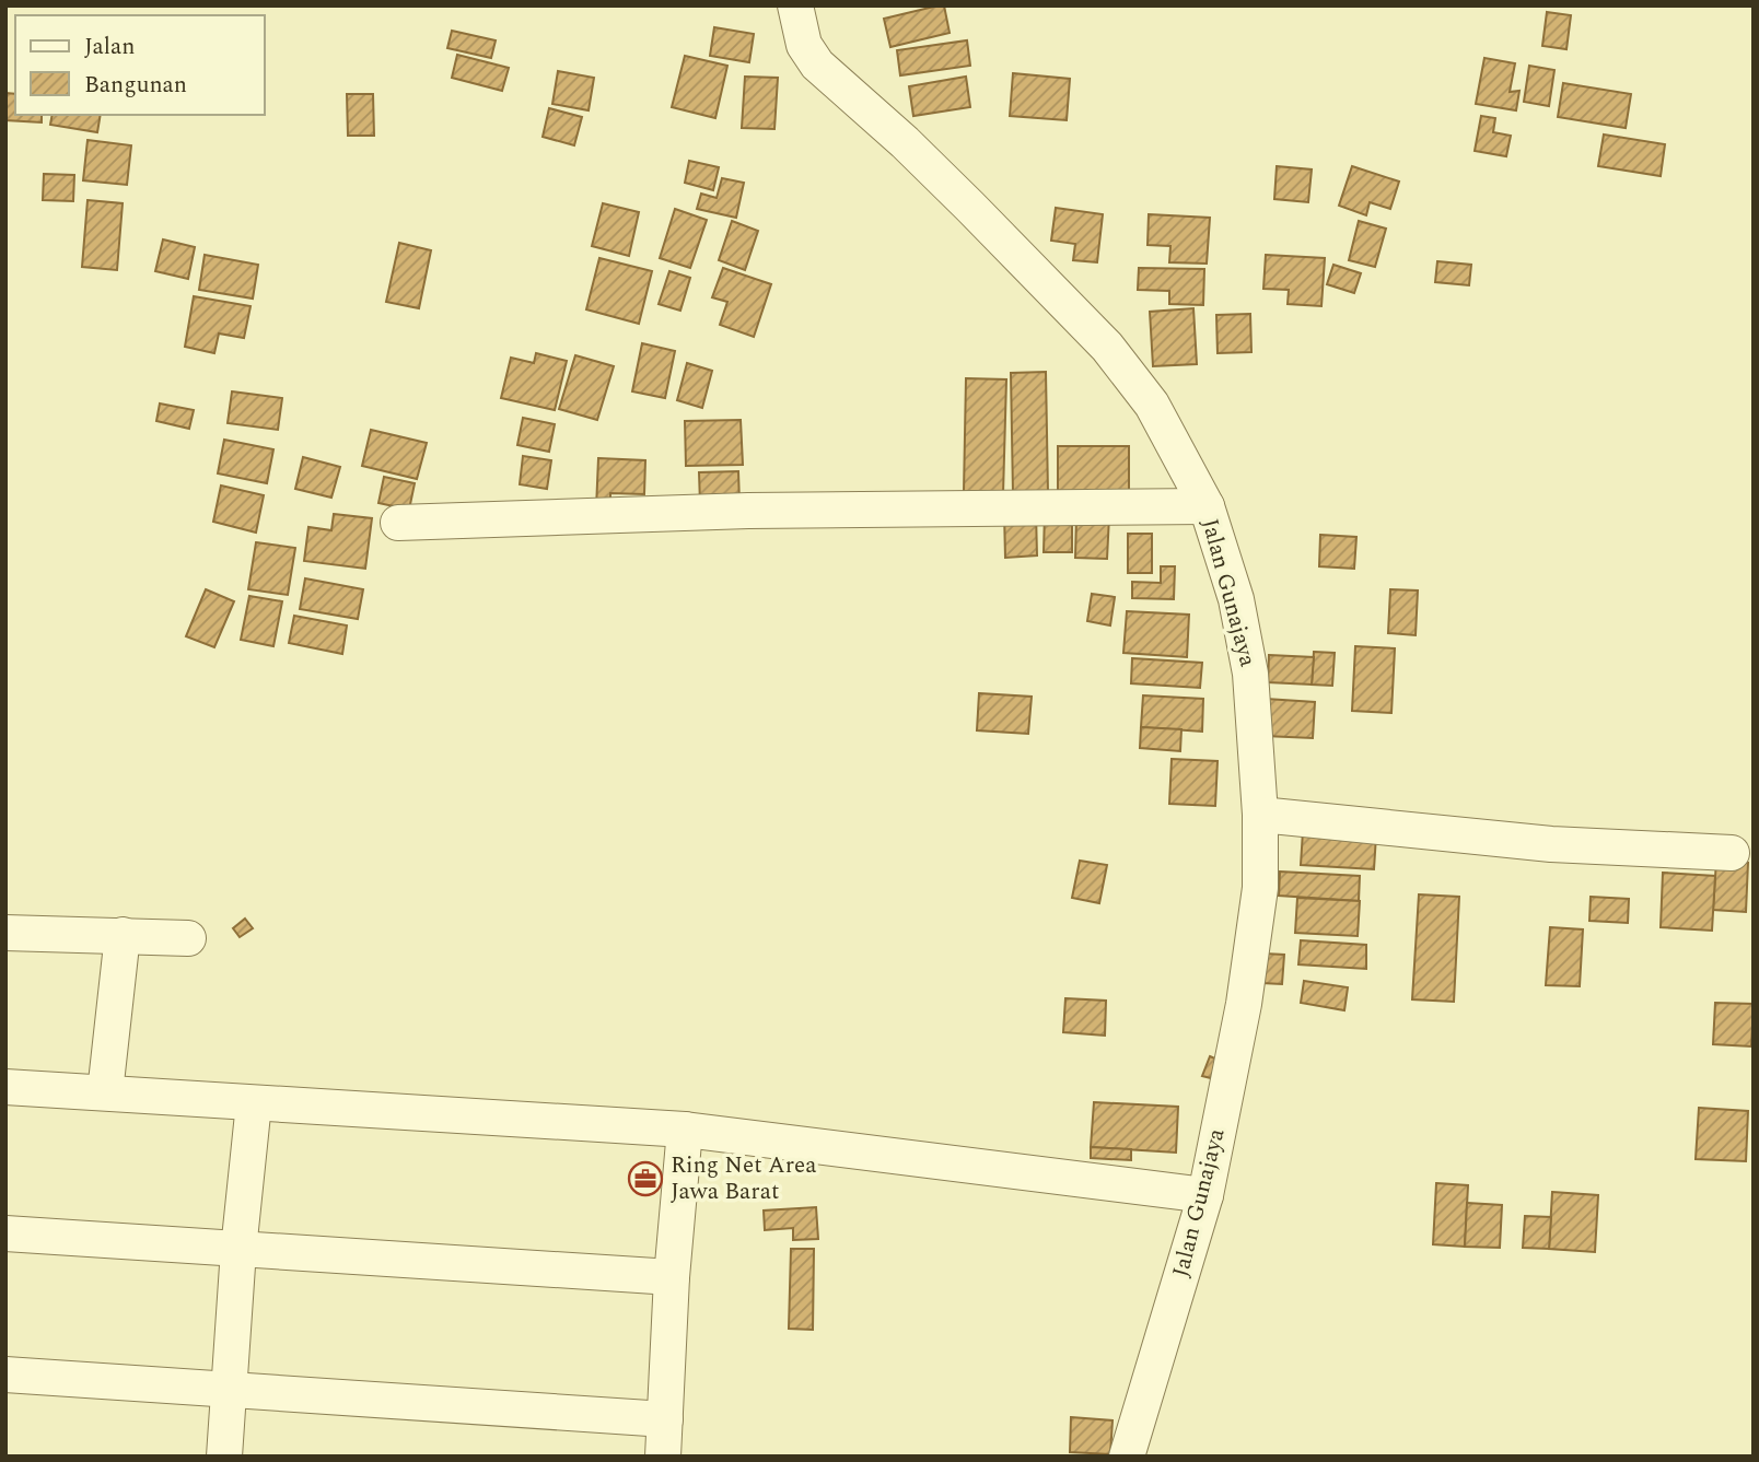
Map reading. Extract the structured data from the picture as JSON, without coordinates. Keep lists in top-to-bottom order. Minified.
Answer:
{"streets":{"street":["Jalan Gunajaya"]},"places":{"office":["Ring Net Area Jawa Barat"]},"legend":["Jalan","Bangunan"]}
